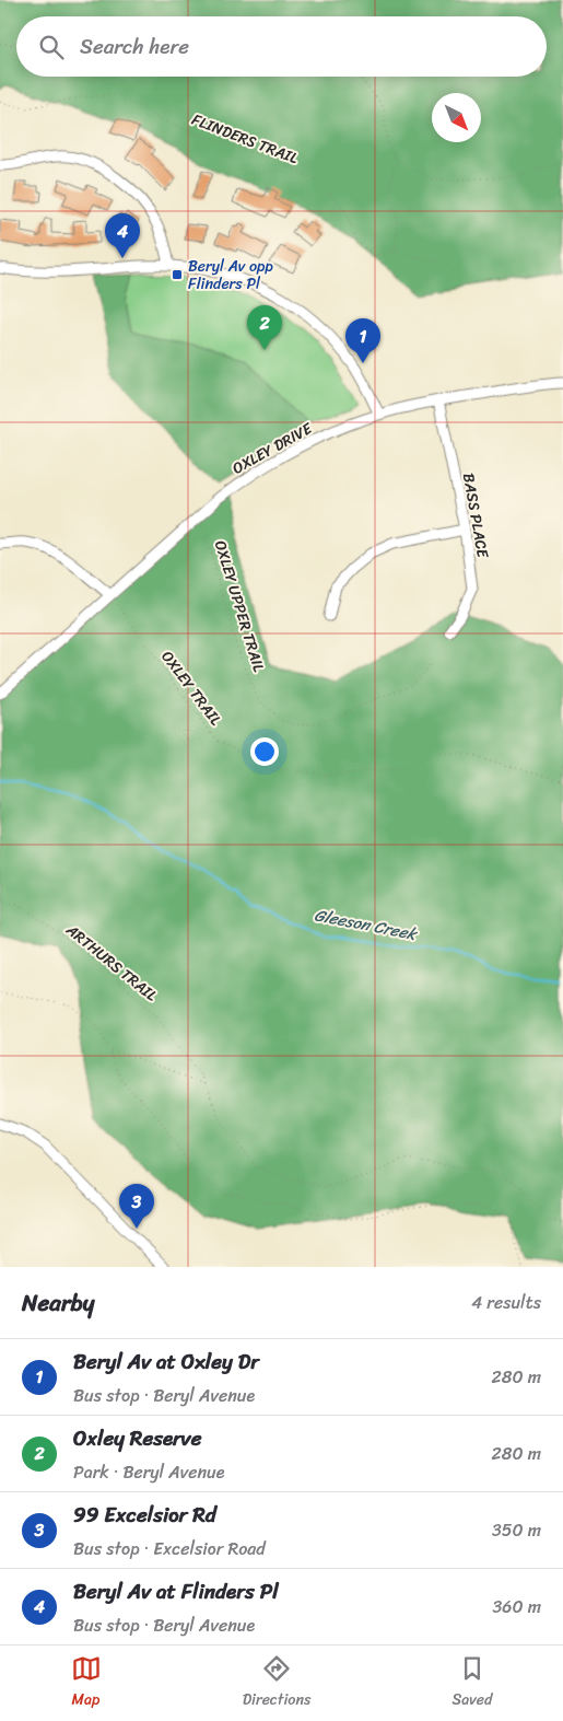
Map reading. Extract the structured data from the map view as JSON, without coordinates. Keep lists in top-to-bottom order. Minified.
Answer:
{"streets":{"street":["OXLEY DRIVE","BASS PLACE"],"path":["FLINDERS TRAIL","OXLEY UPPER TRAIL","OXLEY TRAIL","ARTHURS TRAIL"]},"crossings":[["OXLEY DRIVE","BASS PLACE"],["OXLEY DRIVE","OXLEY UPPER TRAIL"],["OXLEY DRIVE","OXLEY TRAIL"]],"water":["Gleeson Creek"],"places":{"transit":["Beryl Av opp Flinders Pl"]},"north":"bottom right","page":{"search":"Search here","pins":["4","2","1","3"],"heading":["Nearby","4 results"],"list":[{"mark":"1","name":"Beryl Av at Oxley Dr","note":"Bus stop · Beryl Avenue","value":"280 m"},{"mark":"2","name":"Oxley Reserve","note":"Park · Beryl Avenue","value":"280 m"},{"mark":"3","name":"99 Excelsior Rd","note":"Bus stop · Excelsior Road","value":"350 m"},{"mark":"4","name":"Beryl Av at Flinders Pl","note":"Bus stop · Beryl Avenue","value":"360 m"}],"nav":["Map","Directions","Saved"]}}
